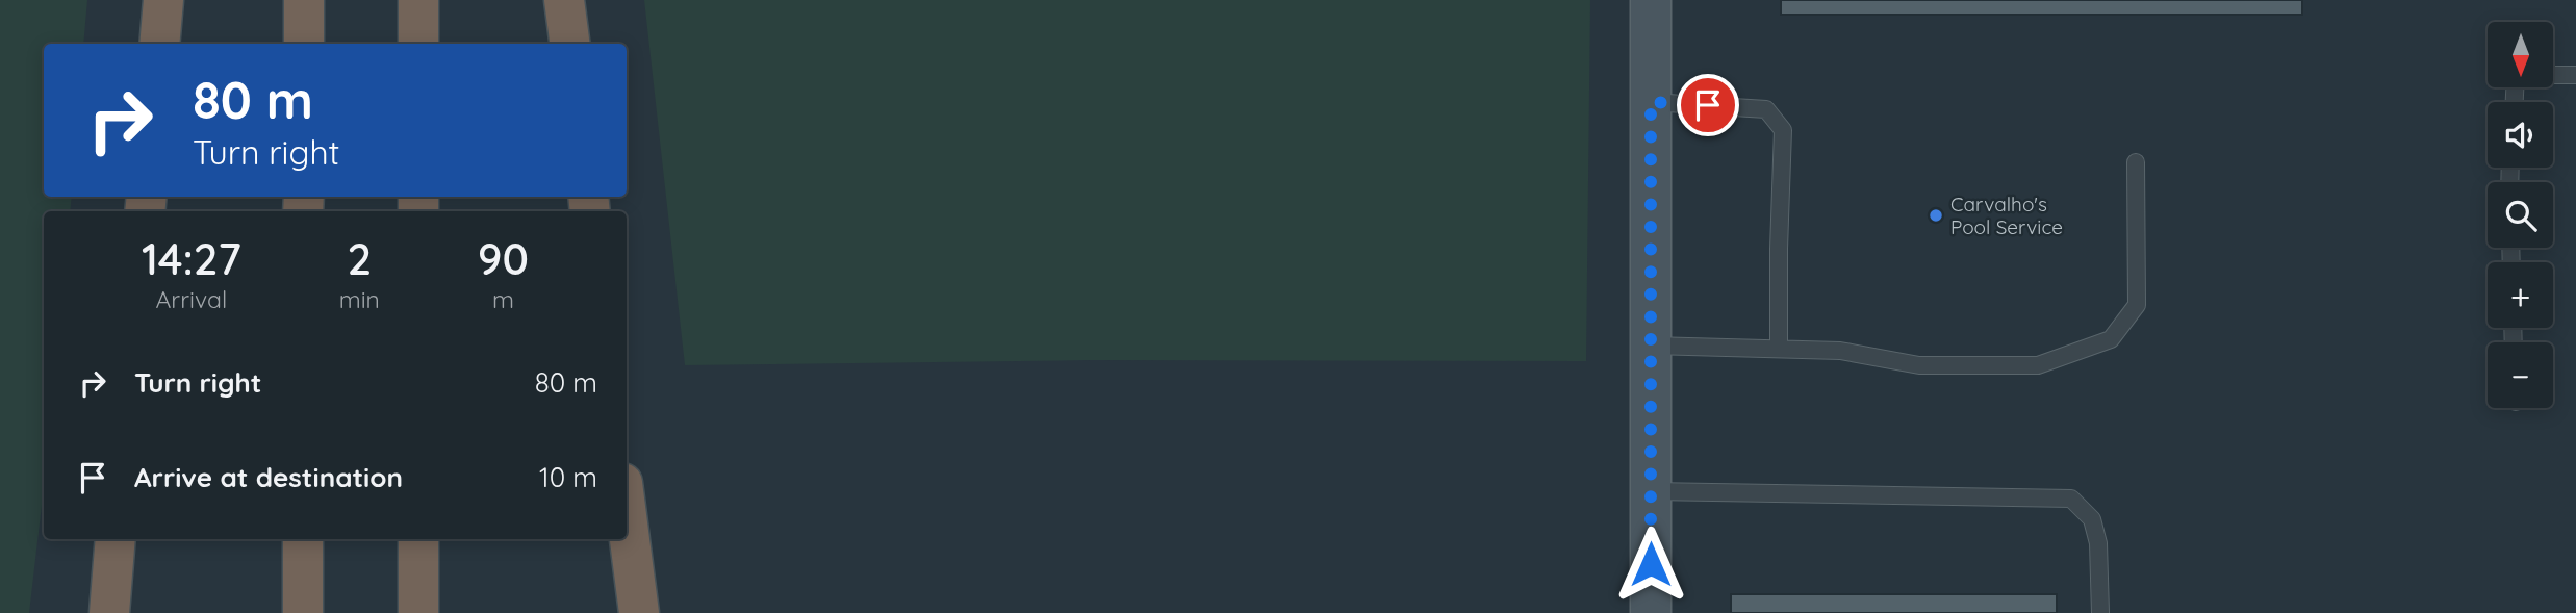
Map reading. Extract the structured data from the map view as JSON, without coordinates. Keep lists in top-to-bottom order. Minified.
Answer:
{"places":["Carvalho's Pool Service"],"north":"bottom","page":{"map_buttons":["+","−"],"turn":["80 m","Turn right"],"eta":["14:27","Arrival","2","min","90","m"],"list":[{"name":"Turn right","value":"80 m"},{"name":"Arrive at destination","value":"10 m"}]}}
